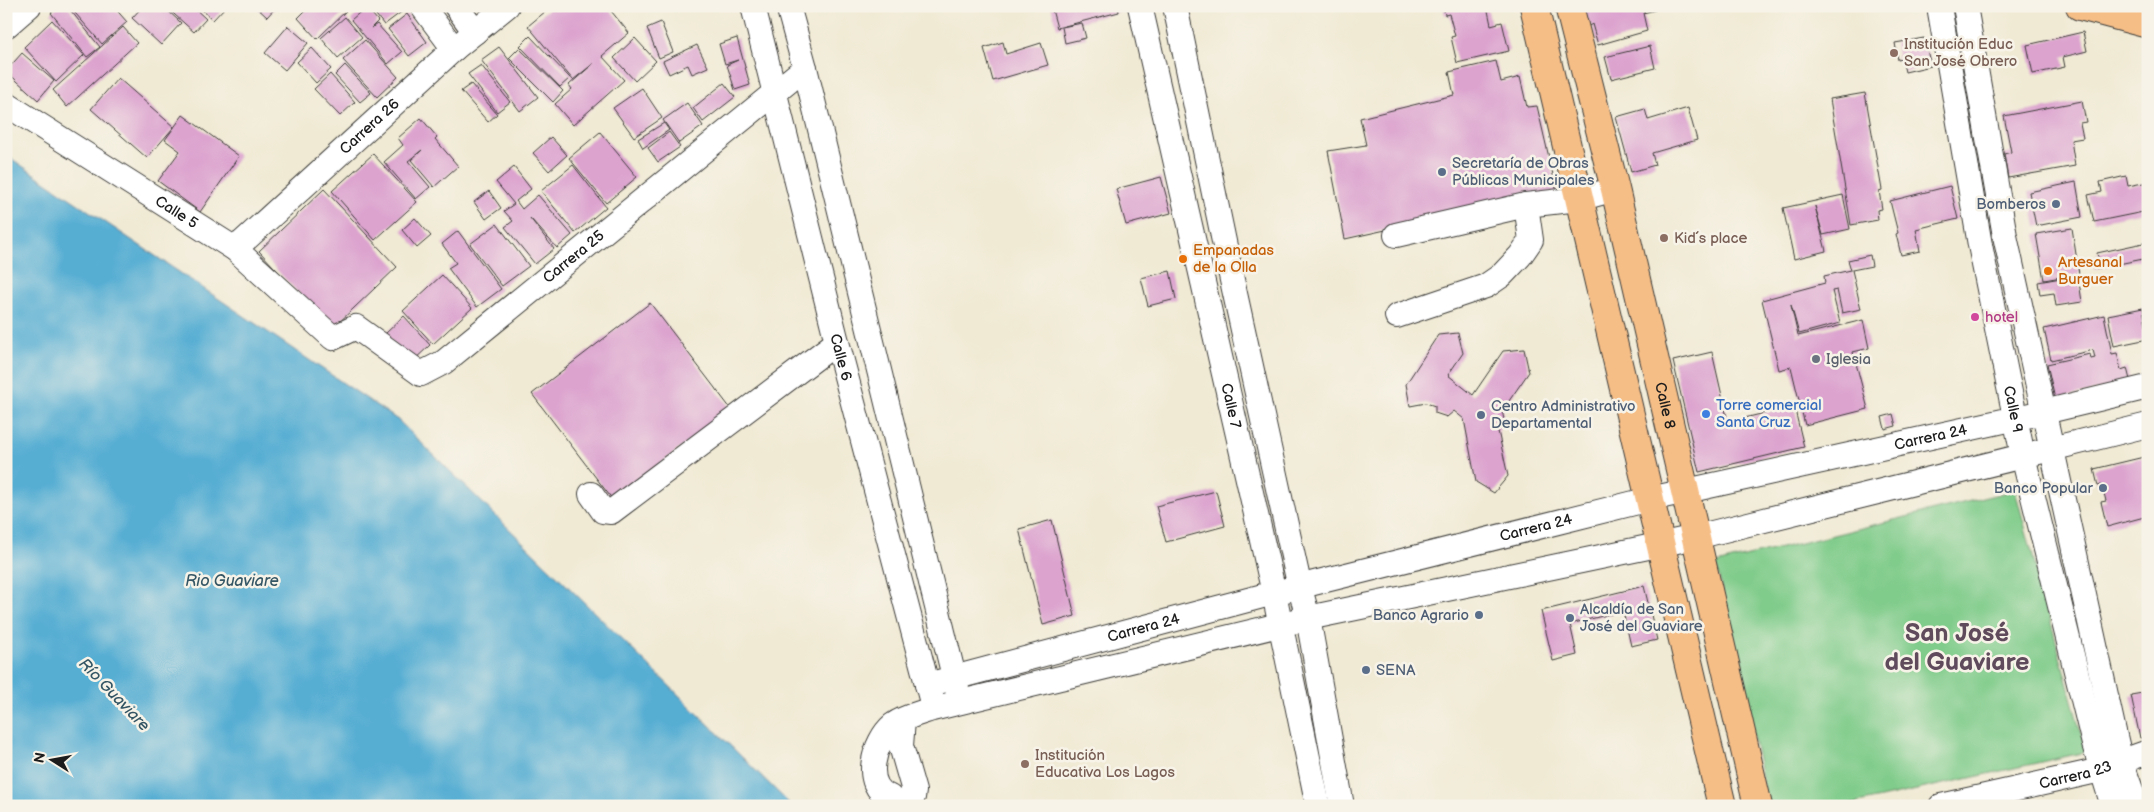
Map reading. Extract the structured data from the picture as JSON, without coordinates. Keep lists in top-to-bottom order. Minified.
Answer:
{"streets":{"main road":["Calle 8"],"street":["Carrera 26","Calle 5","Carrera 25","Calle 6","Calle 7","Calle 9","Carrera 24","Carrera 23"]},"crossings":[["Carrera 26","Calle 5"],["Calle 5","Carrera 25"],["Carrera 25","Calle 6"],["Calle 6","Carrera 24"],["Calle 7","Carrera 24"],["Calle 8","Carrera 24"],["Calle 9","Carrera 24"],["Calle 9","Carrera 23"]],"districts":["San José del Guaviare"],"water":["Rio Guaviare","Río Guaviare"],"places":["Institución Educ San José Obrero","Secretaría de Obras Públicas Municipales","Bomberos","Kid´s place","Empanadas de la Olla","Artesanal Burguer","hotel","Iglesia","Torre comercial Santa Cruz","Centro Administrativo Departamental","Banco Popular","Banco Agrario","Alcaldía de San José del Guaviare","SENA","Institución Educativa Los Lagos"],"north":"left"}
